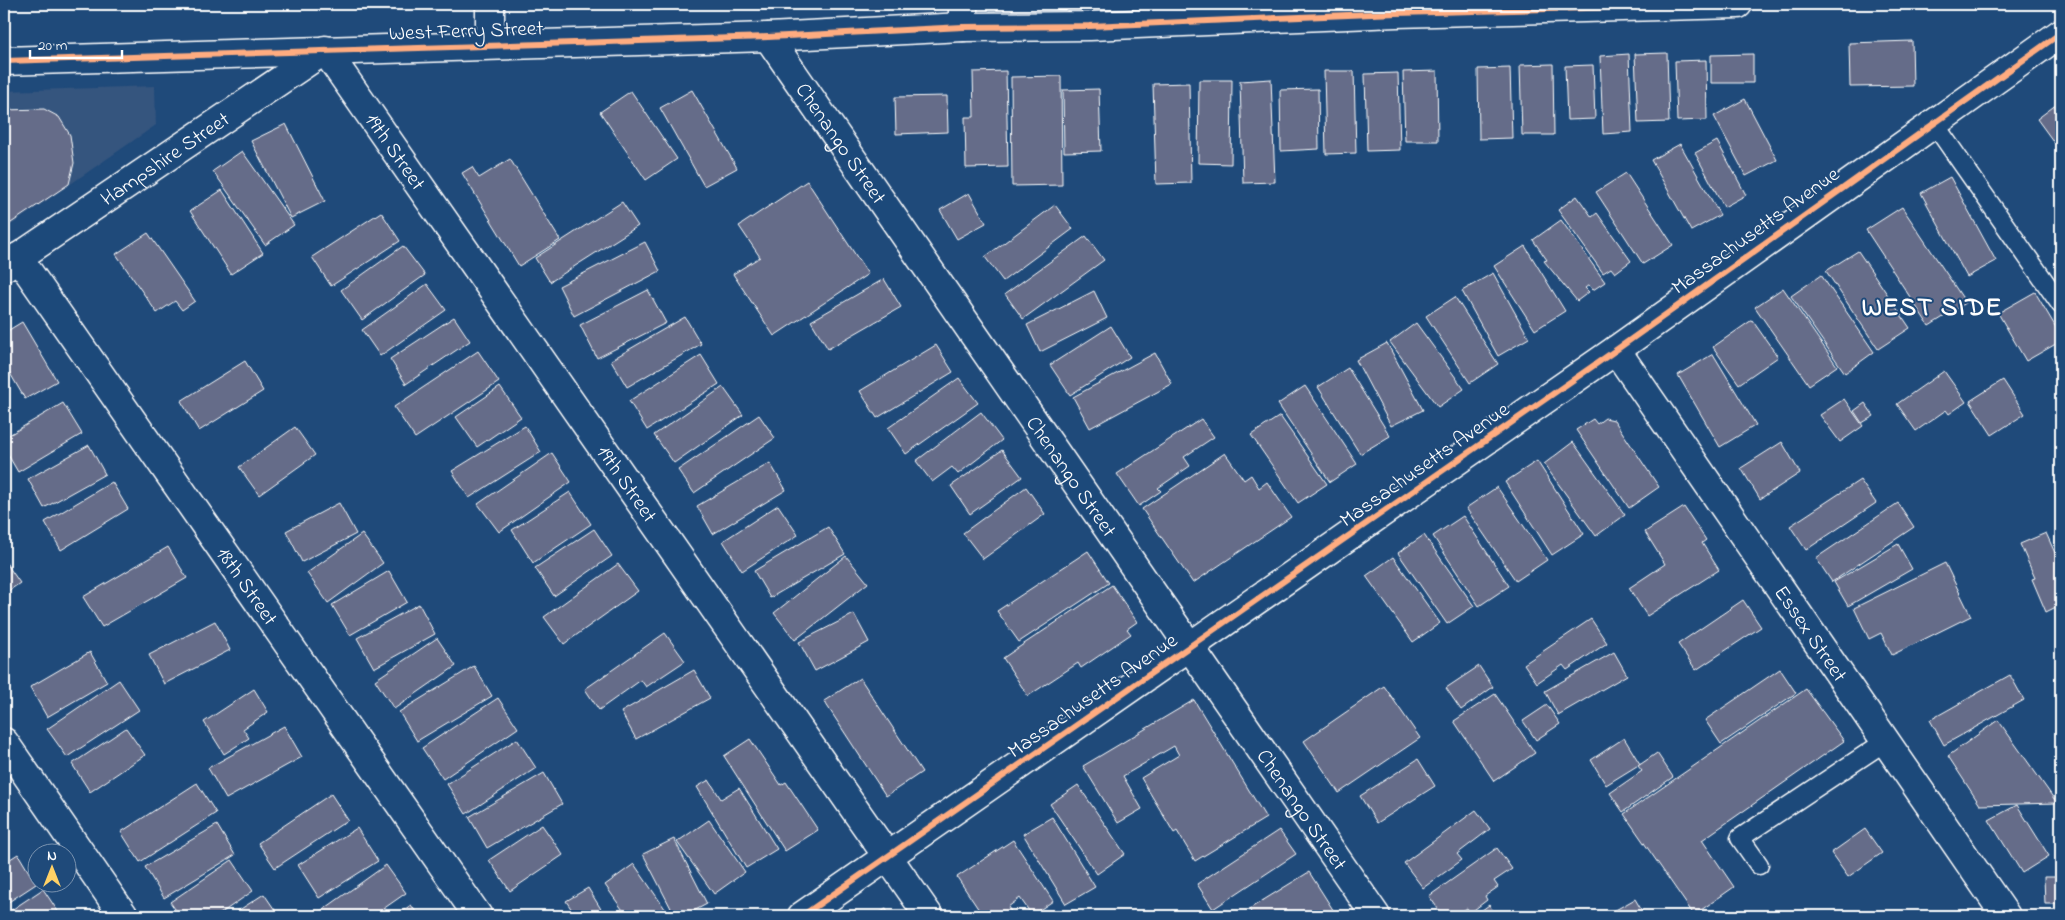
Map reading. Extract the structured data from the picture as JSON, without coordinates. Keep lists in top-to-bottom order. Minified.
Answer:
{"streets":{"street":["West Ferry Street","Chenango Street","19th Street","Hampshire Street","Massachusetts Avenue","18th Street","Essex Street"]},"crossings":[["West Ferry Street","Chenango Street"],["West Ferry Street","19th Street"],["West Ferry Street","Hampshire Street"],["Chenango Street","Massachusetts Avenue"],["19th Street","Hampshire Street"],["19th Street","Massachusetts Avenue"],["Hampshire Street","18th Street"],["Massachusetts Avenue","Essex Street"]],"districts":["WEST SIDE"],"scale_bar":"20 m","north":"top"}
